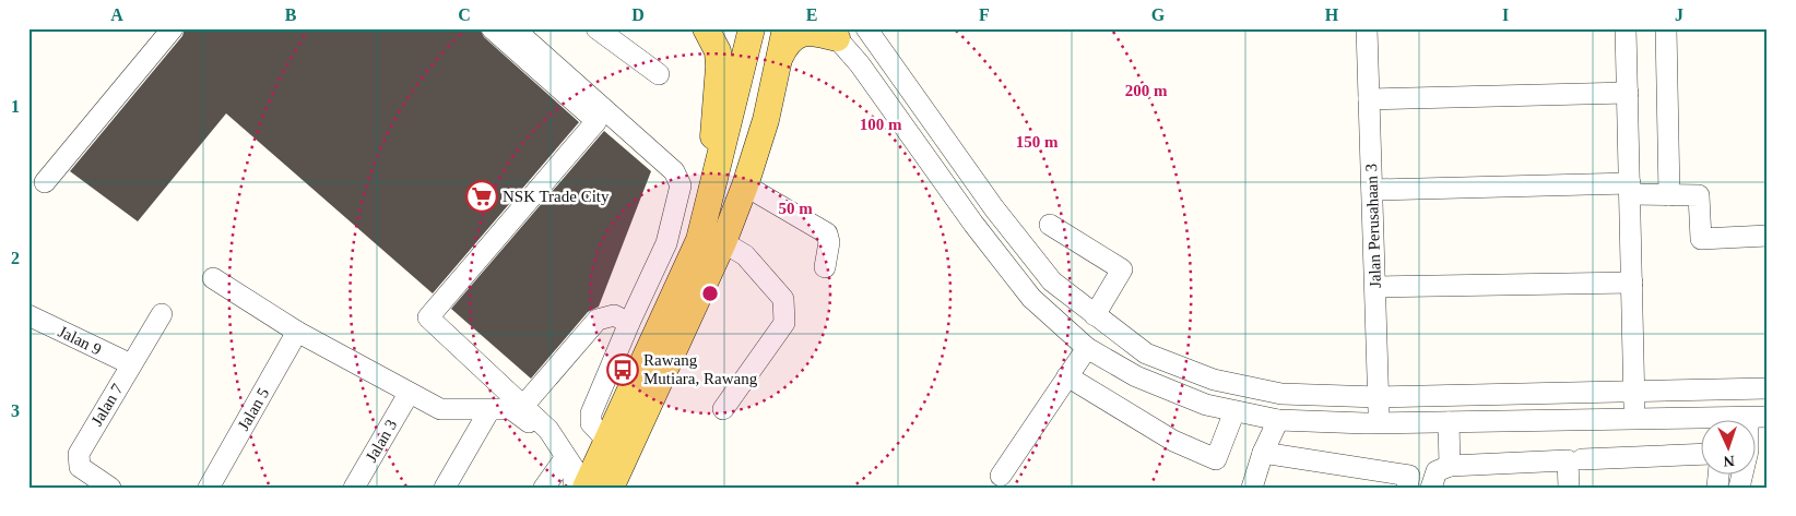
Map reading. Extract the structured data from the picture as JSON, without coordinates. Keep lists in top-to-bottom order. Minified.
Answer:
{"streets":{"street":["Jalan Perusahaan 3","Jalan 9","Jalan 7","Jalan 5","Jalan 3"]},"crossings":[["Jalan 9","Jalan 7"]],"places":{"supermarket":["NSK Trade City"],"bus stop":["Rawang Mutiara, Rawang"]},"north":"bottom","grid":{"columns":["A","B","C","D","E","F","G","H","I","J"],"rows":["1","2","3"]},"rings":["200 m","100 m","150 m","50 m"]}
